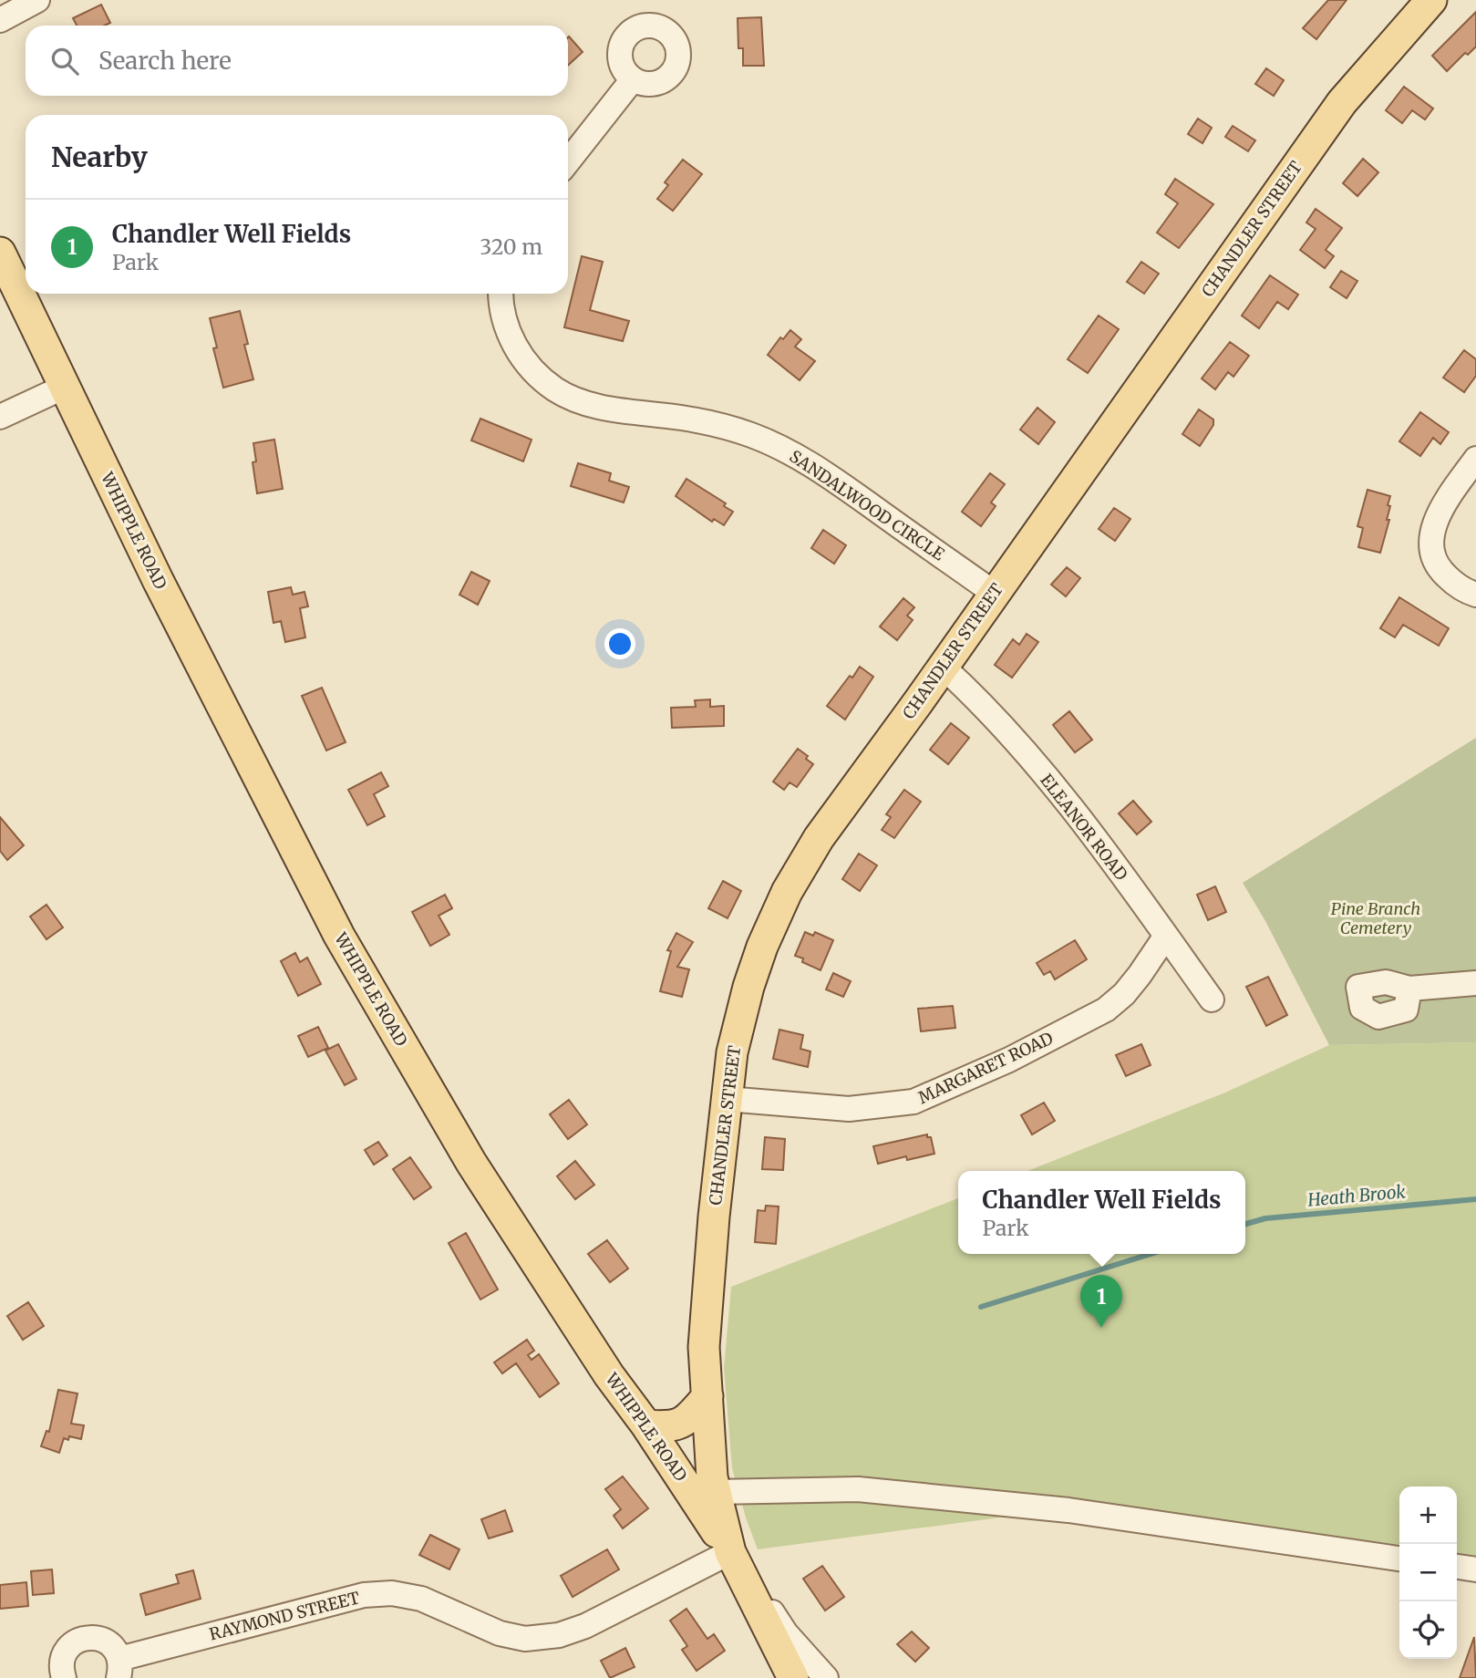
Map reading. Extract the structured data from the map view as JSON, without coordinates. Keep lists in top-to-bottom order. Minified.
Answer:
{"streets":{"main road":["CHANDLER STREET","WHIPPLE ROAD"],"street":["SANDALWOOD CIRCLE","ELEANOR ROAD","MARGARET ROAD","RAYMOND STREET"]},"crossings":[["CHANDLER STREET","SANDALWOOD CIRCLE"],["CHANDLER STREET","WHIPPLE ROAD"],["CHANDLER STREET","ELEANOR ROAD"],["CHANDLER STREET","MARGARET ROAD"],["CHANDLER STREET","RAYMOND STREET"],["WHIPPLE ROAD","RAYMOND STREET"],["ELEANOR ROAD","MARGARET ROAD"]],"water":["Heath Brook"],"parks":["Pine Branch Cemetery"],"page":{"search":"Search here","heading":"Nearby","list":[{"mark":"1","name":"Chandler Well Fields","note":"Park","value":"320 m"}],"popup":["Chandler Well Fields","Park"],"pins":"1","map_buttons":["+","−"]}}
